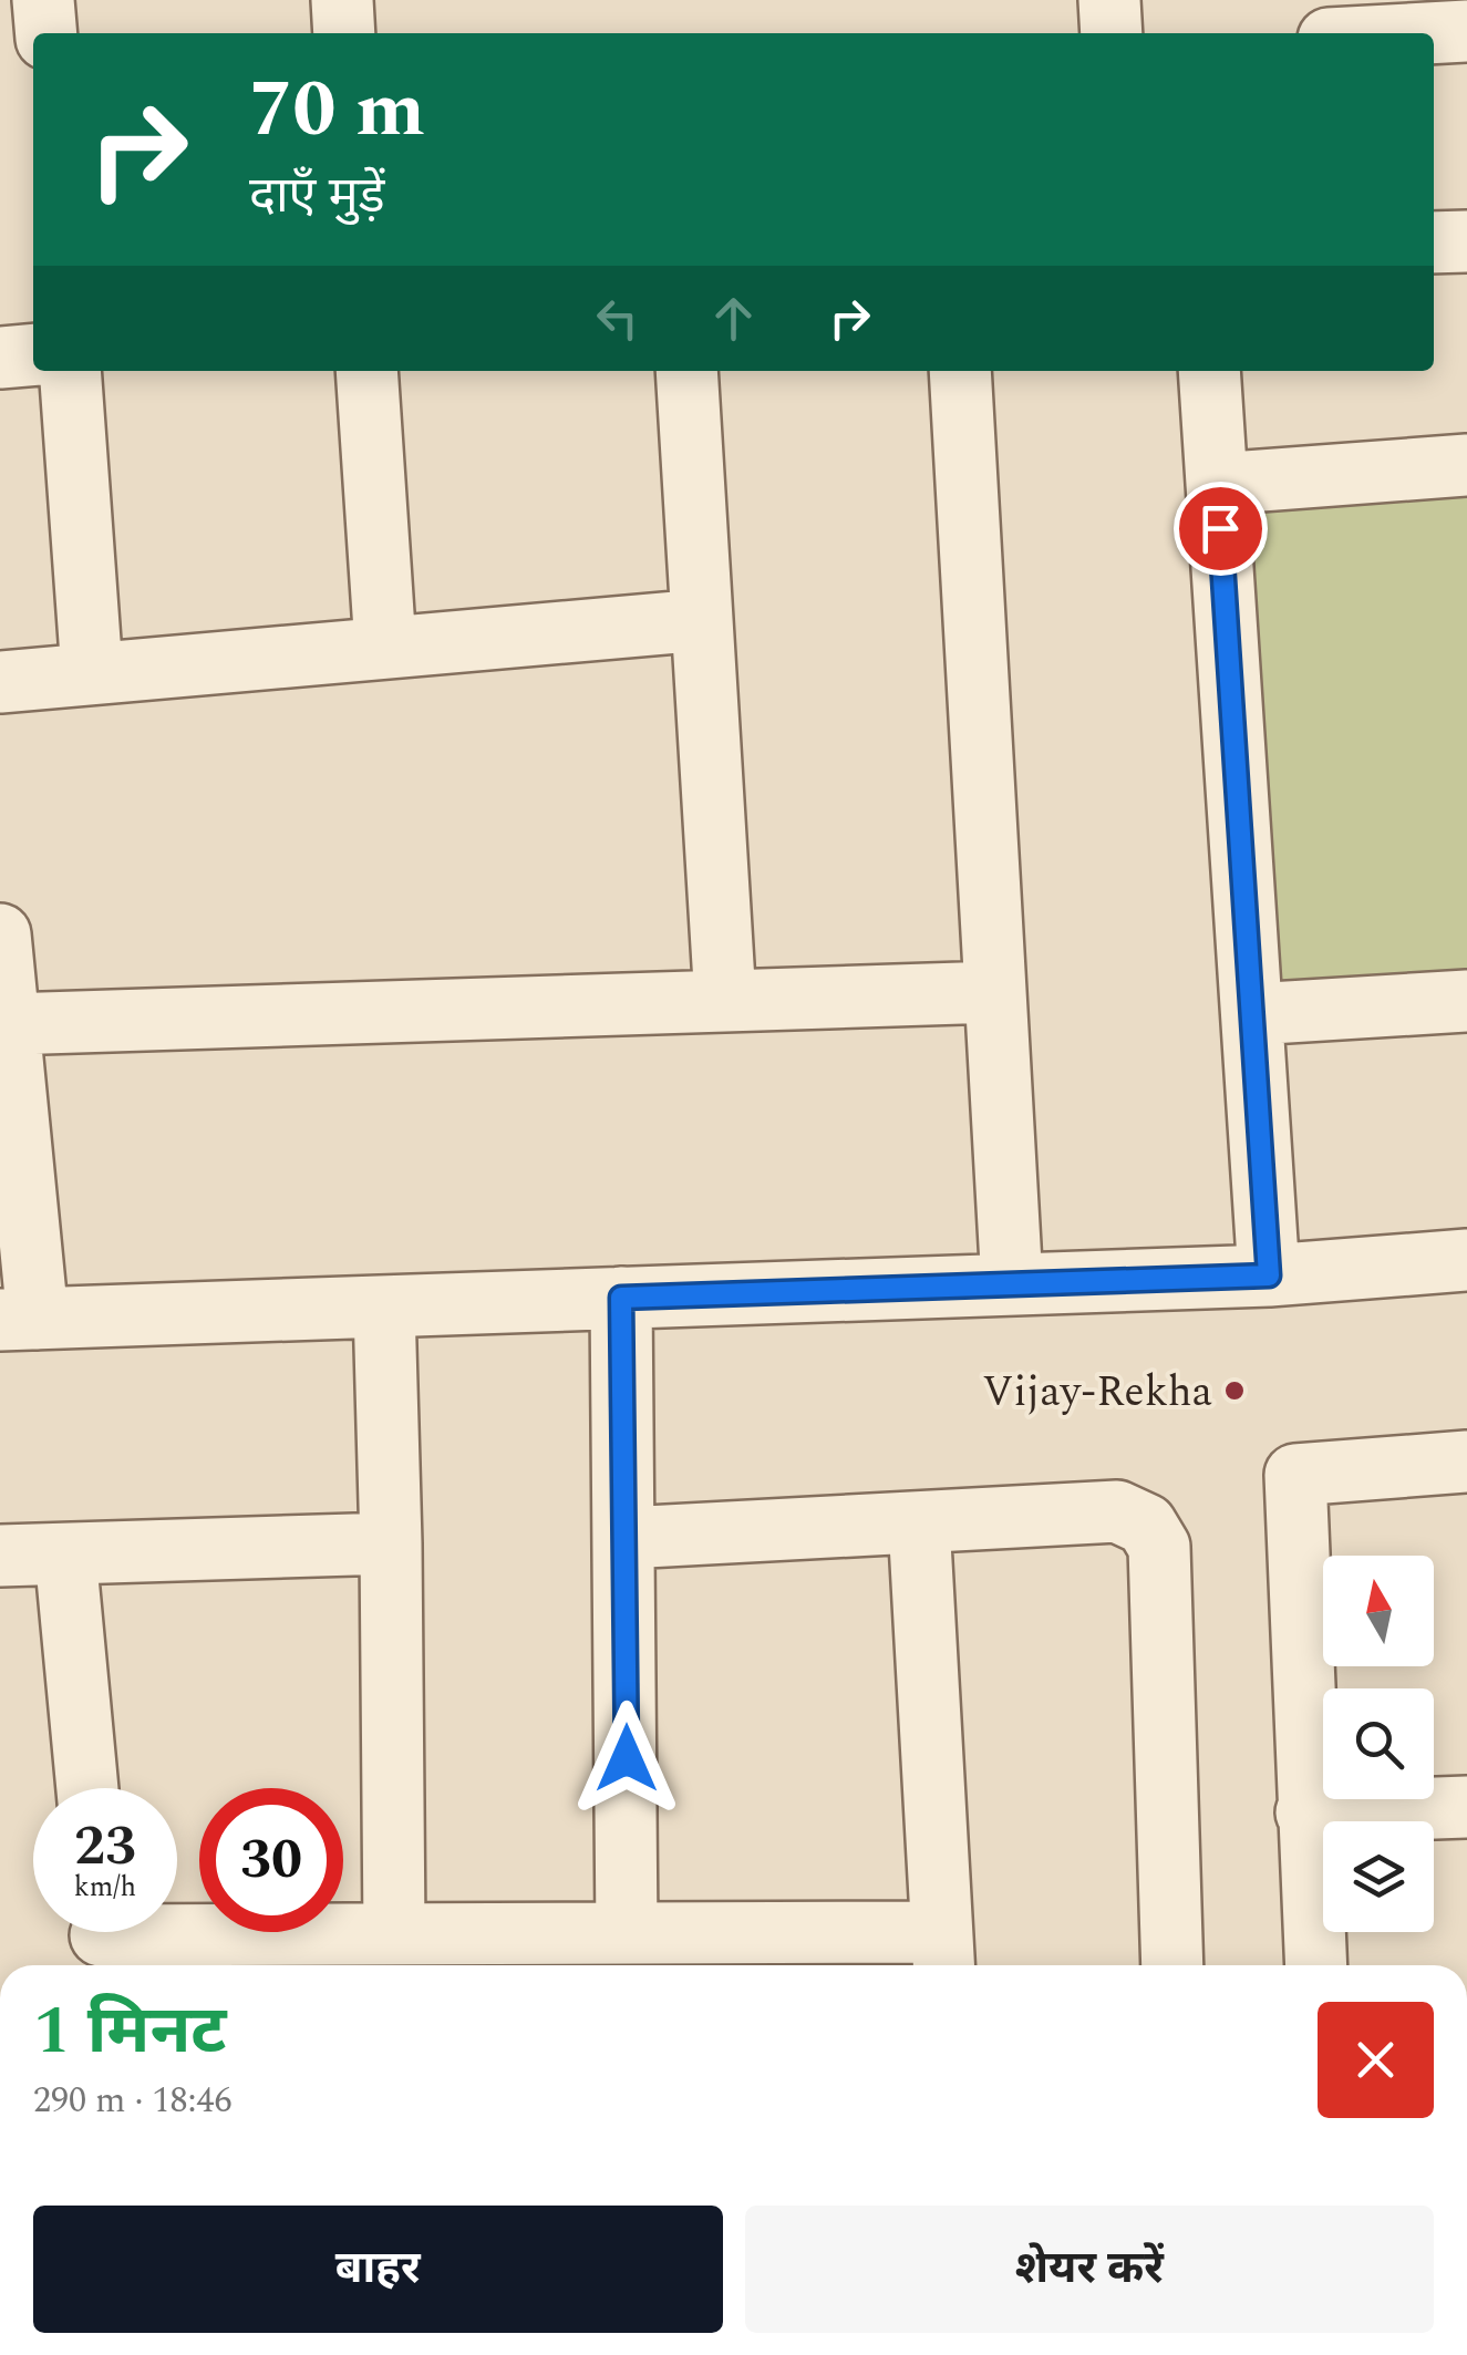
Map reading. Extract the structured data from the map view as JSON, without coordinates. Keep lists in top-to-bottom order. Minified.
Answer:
{"places":["Vijay-Rekha"],"north":"top","page":{"turn":["70 m","दाएँ मुड़ें"],"speed":"23 km/h","limit":"30","heading":["1 मिनट","290 m · 18:46"],"buttons":["बाहर","शेयर करें"]}}
